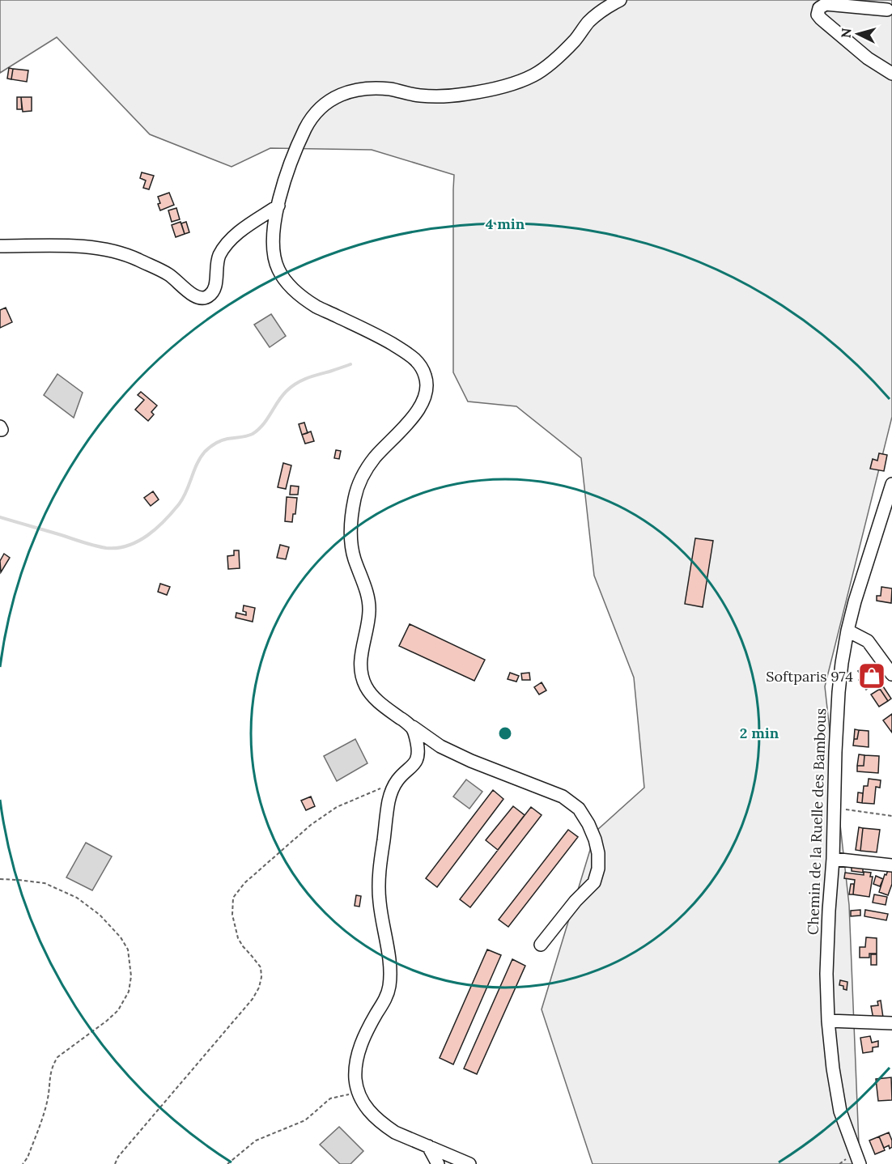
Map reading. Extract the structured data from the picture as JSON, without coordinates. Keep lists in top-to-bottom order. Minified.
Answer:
{"streets":{"street":["Chemin de la Ruelle des Bambous"]},"places":{"shop":["Softparis 974"]},"north":"left","rings":["4 min","2 min"]}
